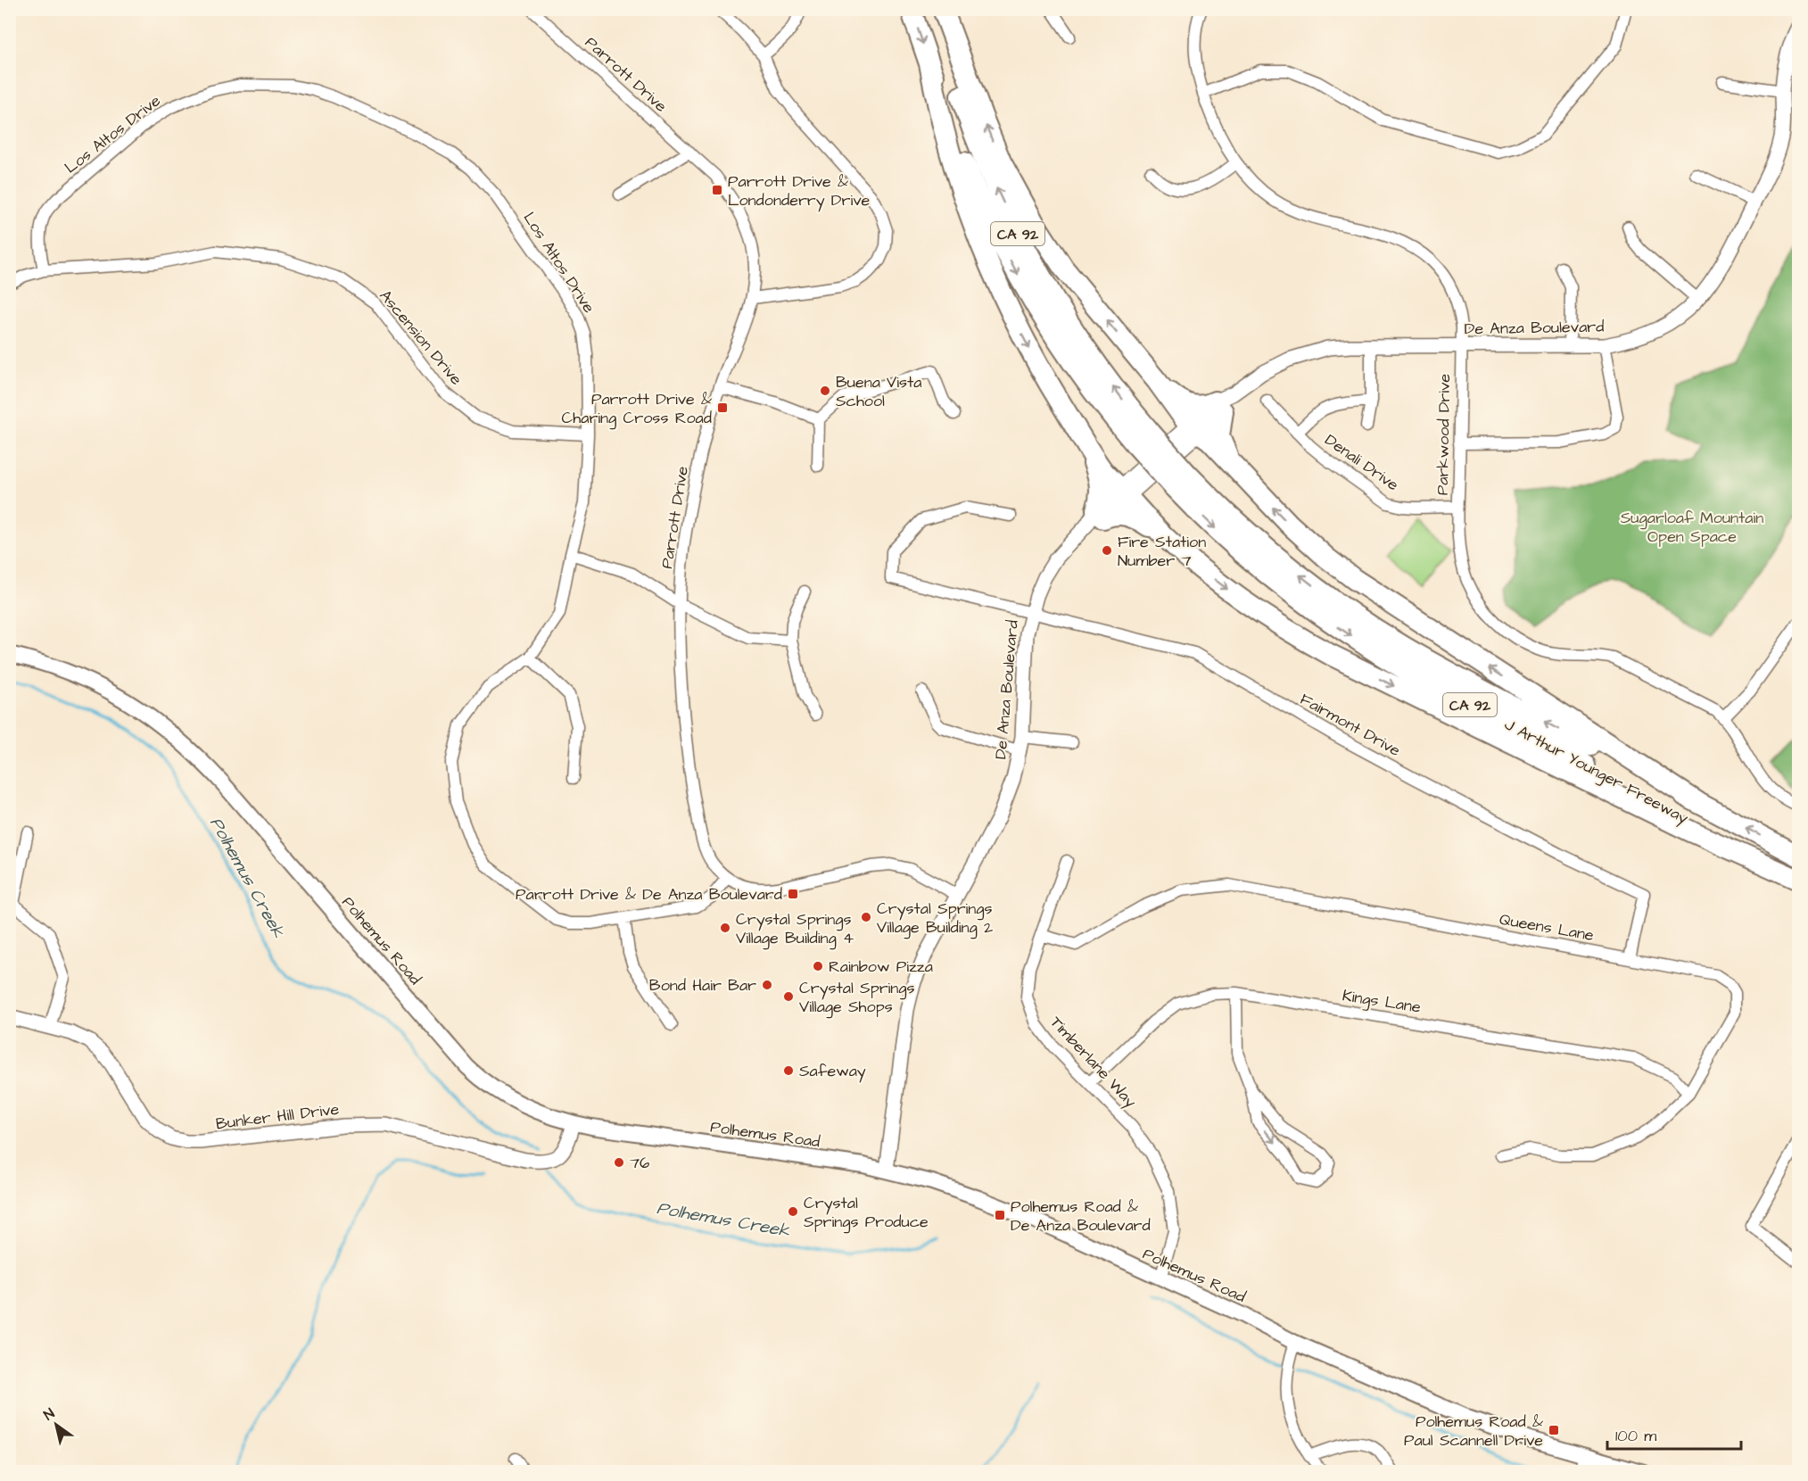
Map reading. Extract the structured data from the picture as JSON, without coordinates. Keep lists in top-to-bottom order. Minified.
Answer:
{"streets":{"highway":["CA 92","J Arthur Younger Freeway"],"main road":["Polhemus Road"],"street":["Parrott Drive","Los Altos Drive","De Anza Boulevard","Ascension Drive","Parkwood Drive","Denali Drive","Fairmont Drive","Queens Lane","Kings Lane","Timberlane Way","Bunker Hill Drive"]},"crossings":[["Parrott Drive","Los Altos Drive"],["Parrott Drive","De Anza Boulevard"],["Los Altos Drive","Ascension Drive"],["De Anza Boulevard","Parkwood Drive"],["De Anza Boulevard","Fairmont Drive"],["De Anza Boulevard","Polhemus Road"],["Parkwood Drive","Denali Drive"],["Fairmont Drive","Queens Lane"],["Queens Lane","Kings Lane"],["Queens Lane","Timberlane Way"],["Polhemus Road","Timberlane Way"],["Polhemus Road","Bunker Hill Drive"],["Kings Lane","Timberlane Way"]],"water":["Polhemus Creek"],"parks":["Sugarloaf Mountain Open Space"],"places":{"transit":["Parrott Drive & Londonderry Drive","Parrott Drive & Charing Cross Road","Parrott Drive & De Anza Boulevard","Polhemus Road & De Anza Boulevard","Polhemus Road & Paul Scannell Drive"],"other":["Buena Vista School","Fire Station Number 7","Crystal Springs Village Building 2","Crystal Springs Village Building 4","Rainbow Pizza","Bond Hair Bar","Crystal Springs Village Shops","Safeway","76","Crystal Springs Produce"]},"scale_bar":"100 m","north":"top left"}
